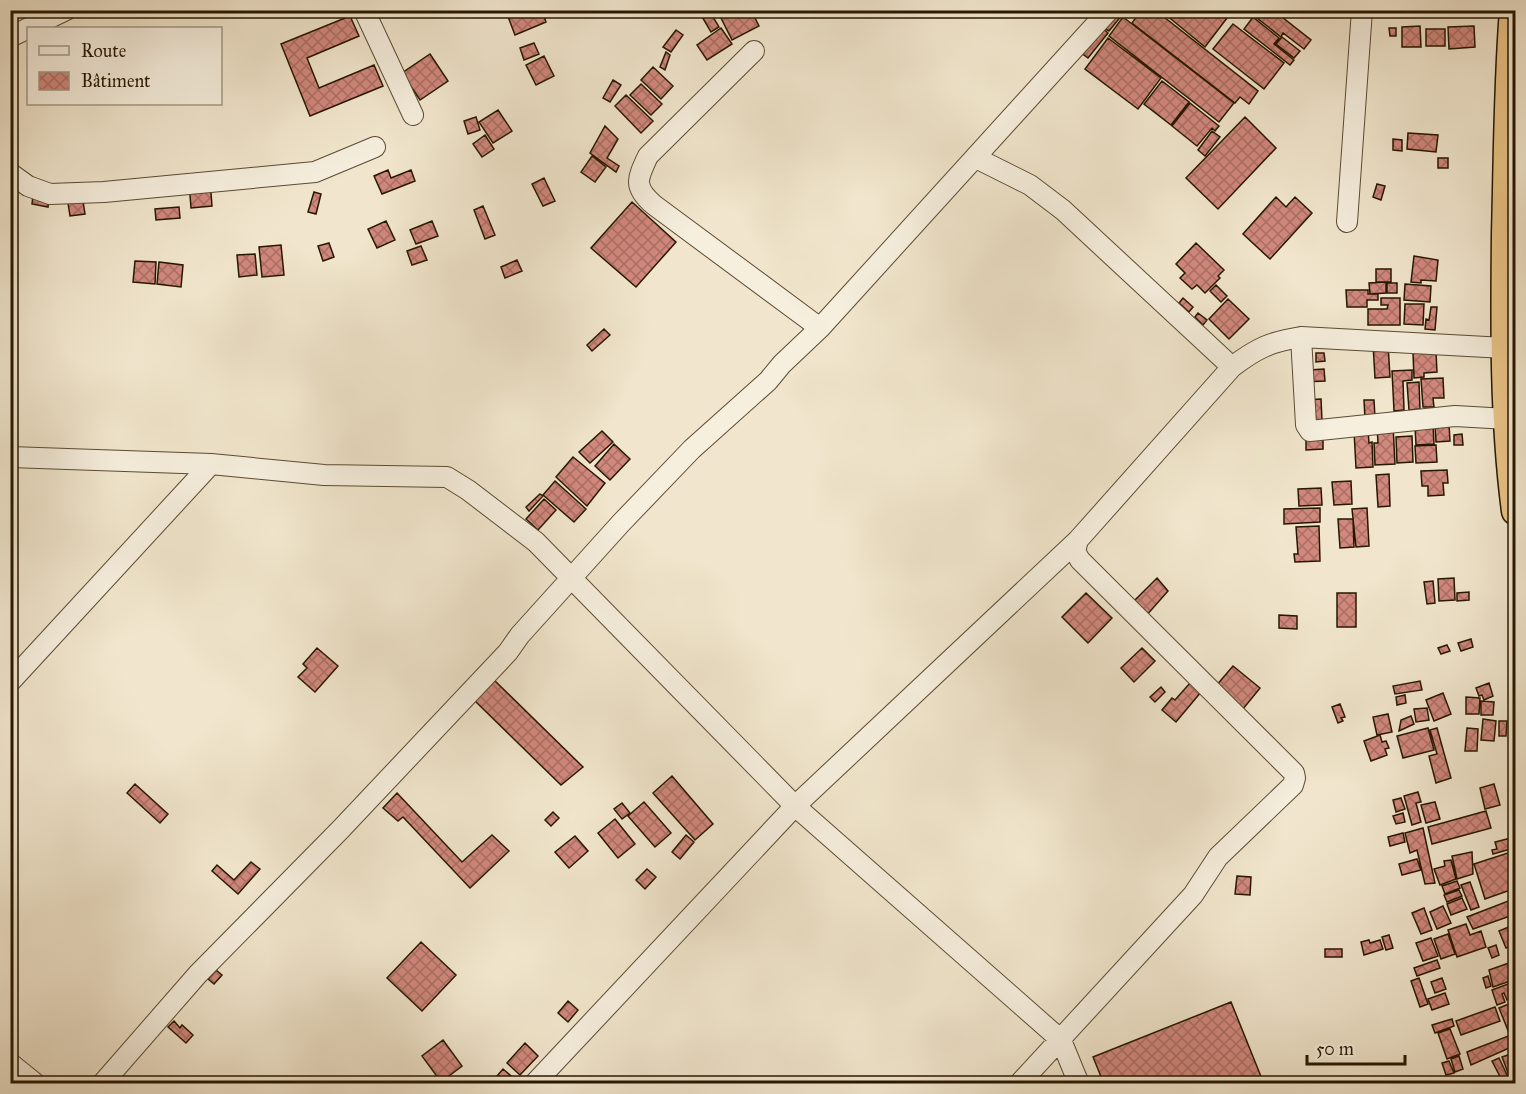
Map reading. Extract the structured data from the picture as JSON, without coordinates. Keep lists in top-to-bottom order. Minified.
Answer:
{"legend":["Route","Bâtiment"],"scale_bar":"50 m"}
